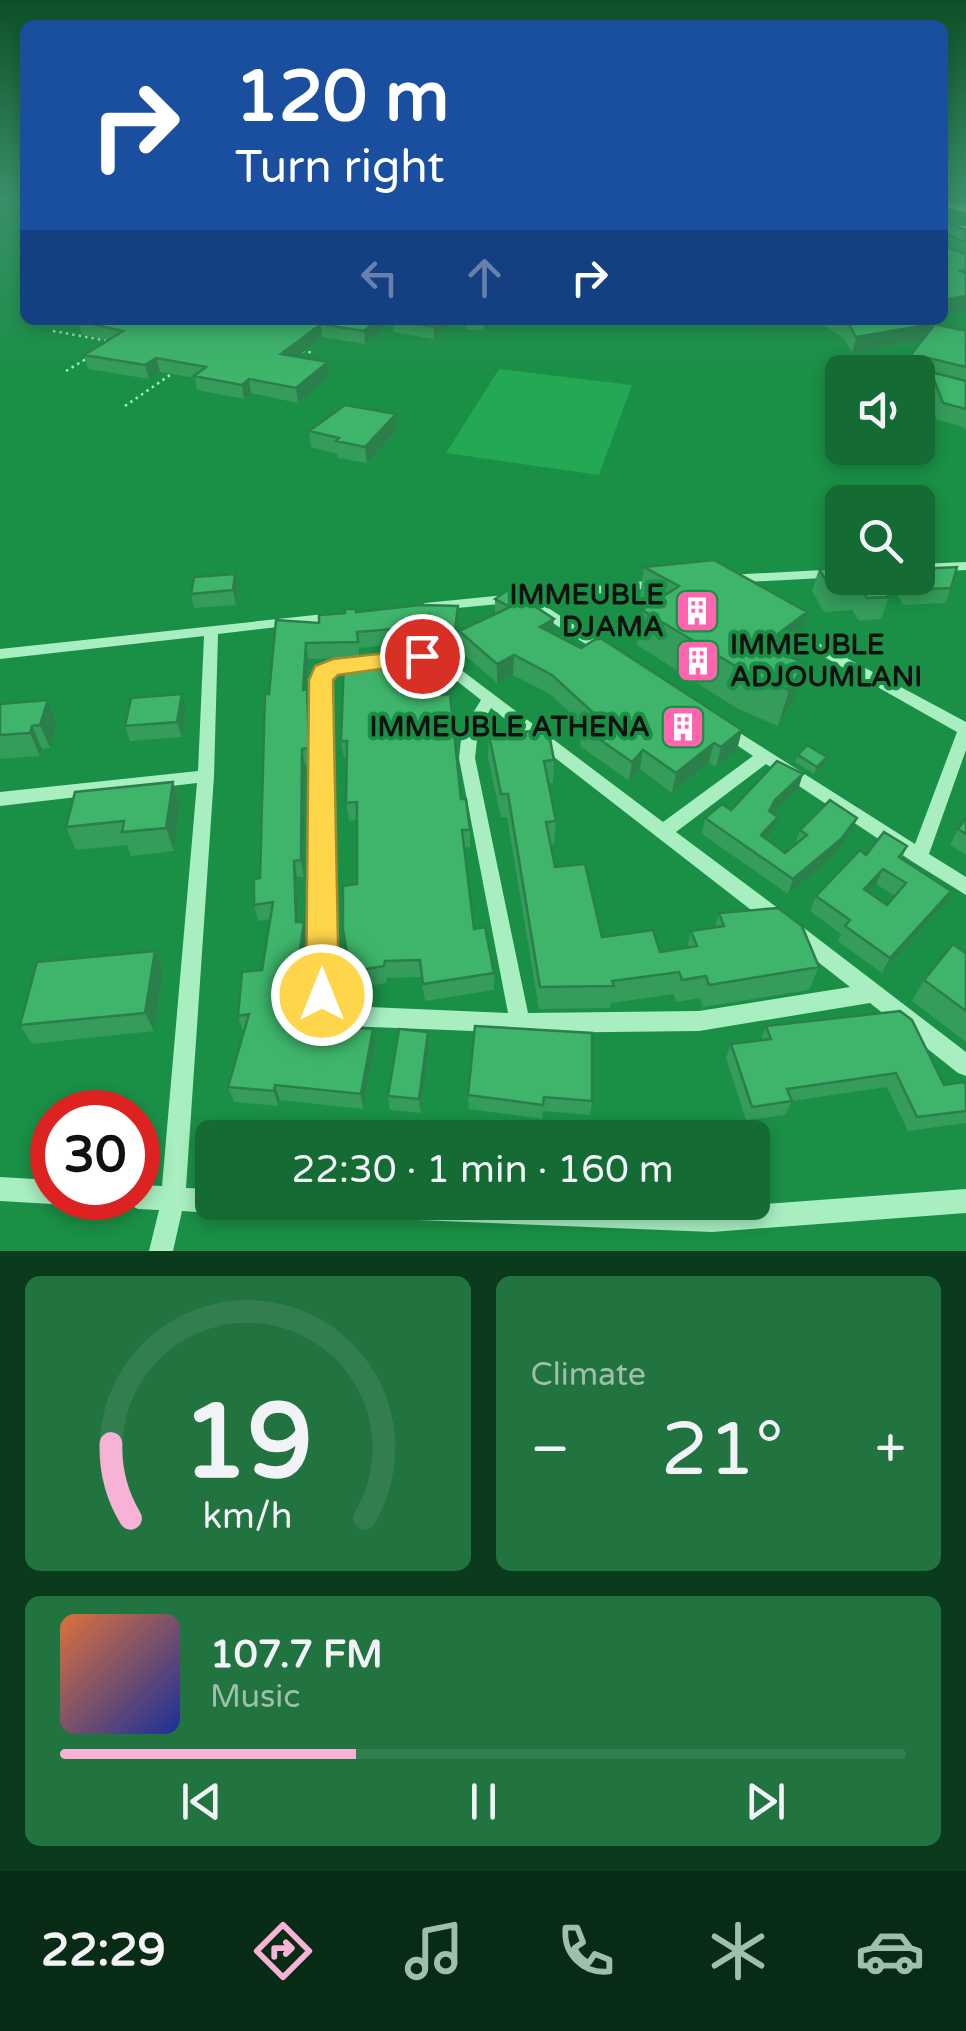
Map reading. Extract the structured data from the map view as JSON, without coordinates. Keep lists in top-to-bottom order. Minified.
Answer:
{"places":{"building":["IMMEUBLE DJAMA","IMMEUBLE ADJOUMLANI","IMMEUBLE ATHENA"]},"page":{"turn":["120 m","Turn right"],"limit":"30","trip":"22:30 · 1 min · 160 m","tile":"Climate","heat":["−","21°","+"],"song":["107.7 FM","Music"],"tabs":"22:29","gauge":["19","km/h"]}}
